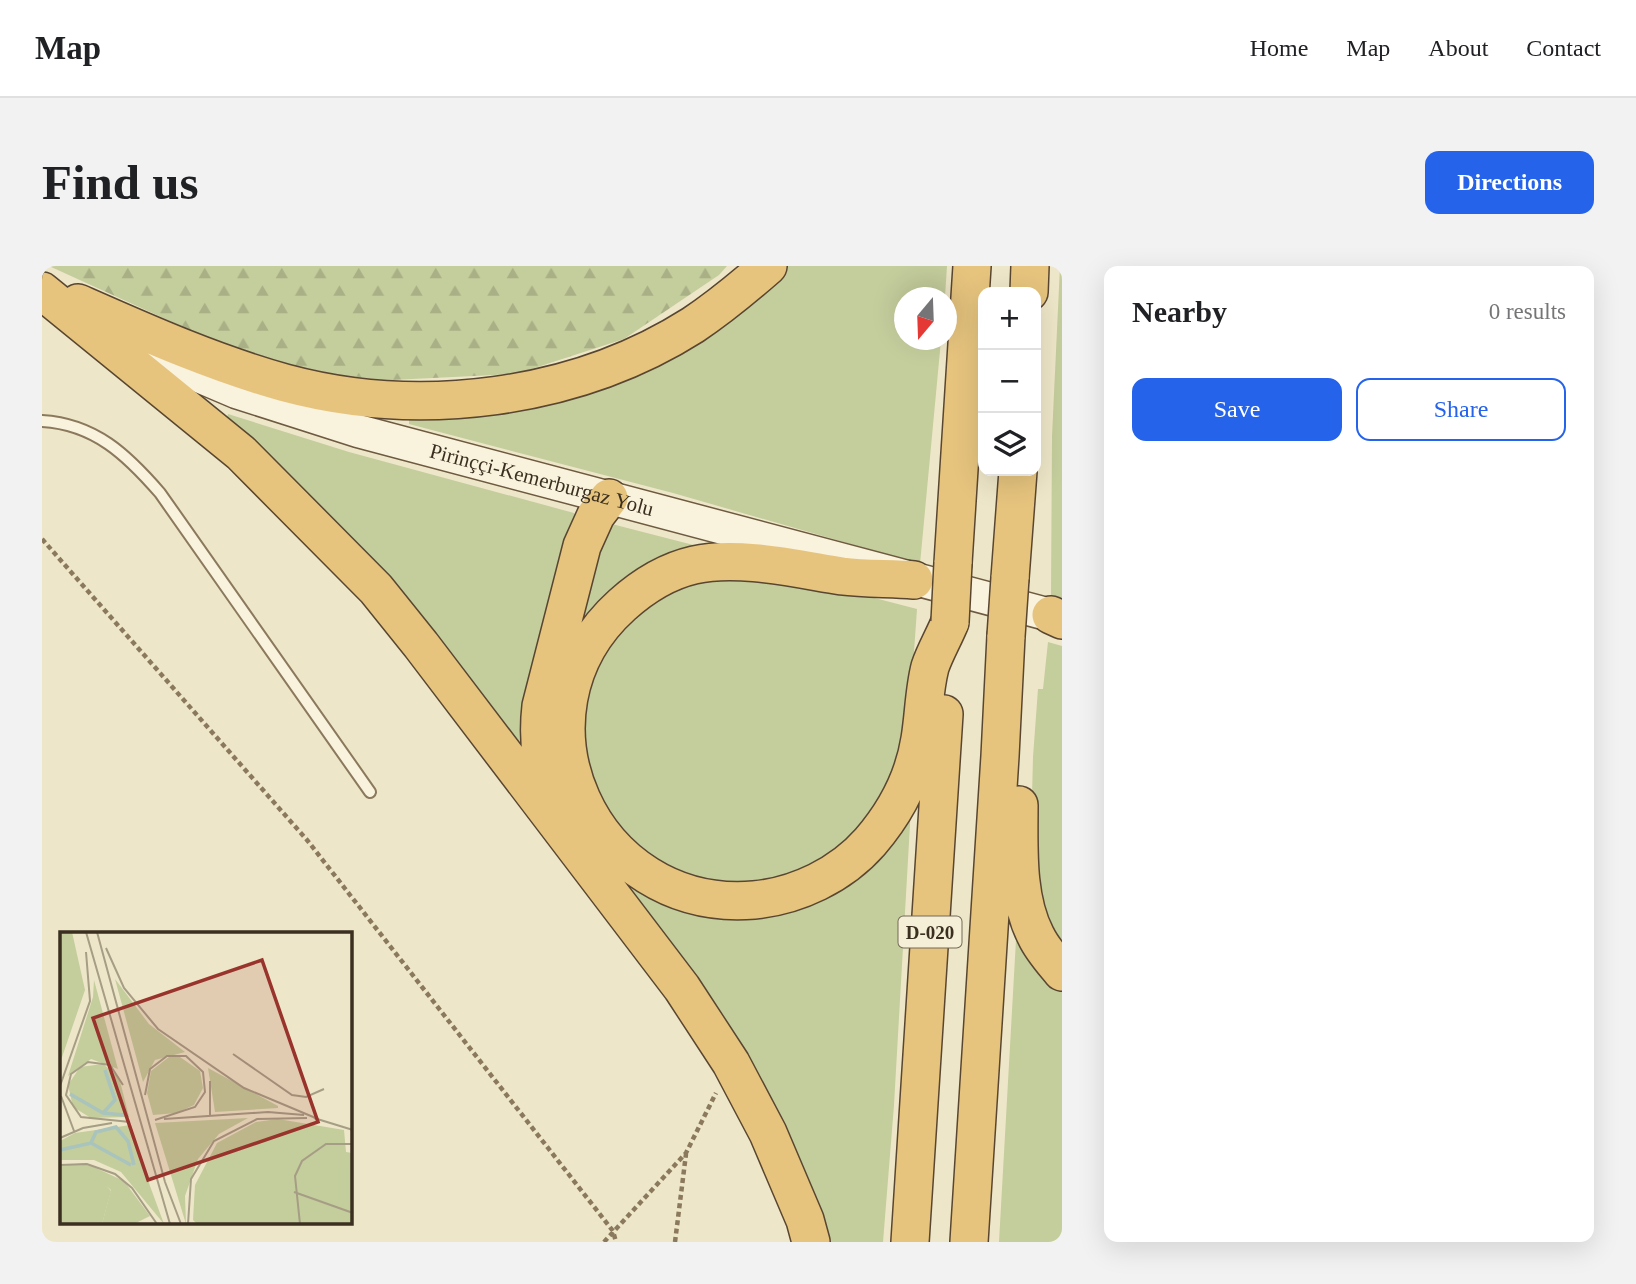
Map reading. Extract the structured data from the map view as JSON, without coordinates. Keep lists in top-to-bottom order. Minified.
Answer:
{"streets":{"highway":["D-020"],"main road":["Pirinççi-Kemerburgaz Yolu"]},"north":"bottom","page":{"header":"Map","nav":["Home","Map","About","Contact"],"buttons":["Directions",["Save","Share"]],"title":"Find us","heading":["Nearby","0 results"],"map_buttons":["+","−"]}}
